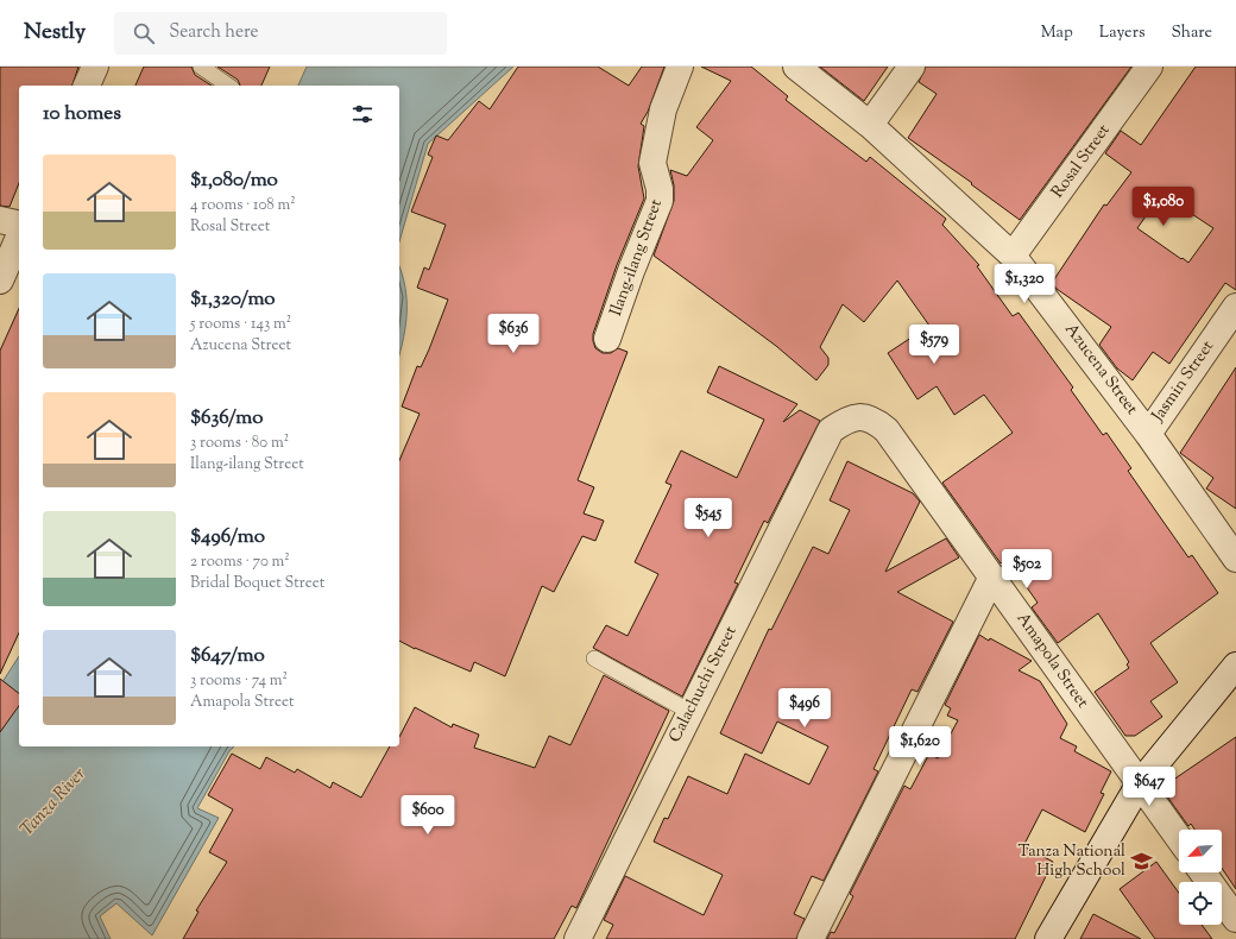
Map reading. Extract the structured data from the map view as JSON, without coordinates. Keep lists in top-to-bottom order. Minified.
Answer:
{"streets":{"street":["Rosal Street","Ilang-ilang Street","Azucena Street","Jasmin Street","Amapola Street","Calachuchi Street"]},"crossings":[["Rosal Street","Azucena Street"],["Azucena Street","Jasmin Street"],["Amapola Street","Calachuchi Street"]],"water":["Tanza River"],"places":{"school or university":["Tanza National High School"]},"north":"bottom left","page":{"header":"Nestly","search":"Search here","nav":["Map","Layers","Share"],"heading":"10 homes","list":[{"name":"$1,080/mo","note":"4 rooms · 108 m² · Rosal Street"},{"name":"$1,320/mo","note":"5 rooms · 143 m² · Azucena Street"},{"name":"$636/mo","note":"3 rooms · 80 m² · Ilang-ilang Street"},{"name":"$496/mo","note":"2 rooms · 70 m² · Bridal Boquet Street"},{"name":"$647/mo","note":"3 rooms · 74 m² · Amapola Street"}],"price":["$1,080","$1,320","$636","$579","$545","$502","$496","$1,620","$647","$600"]}}
